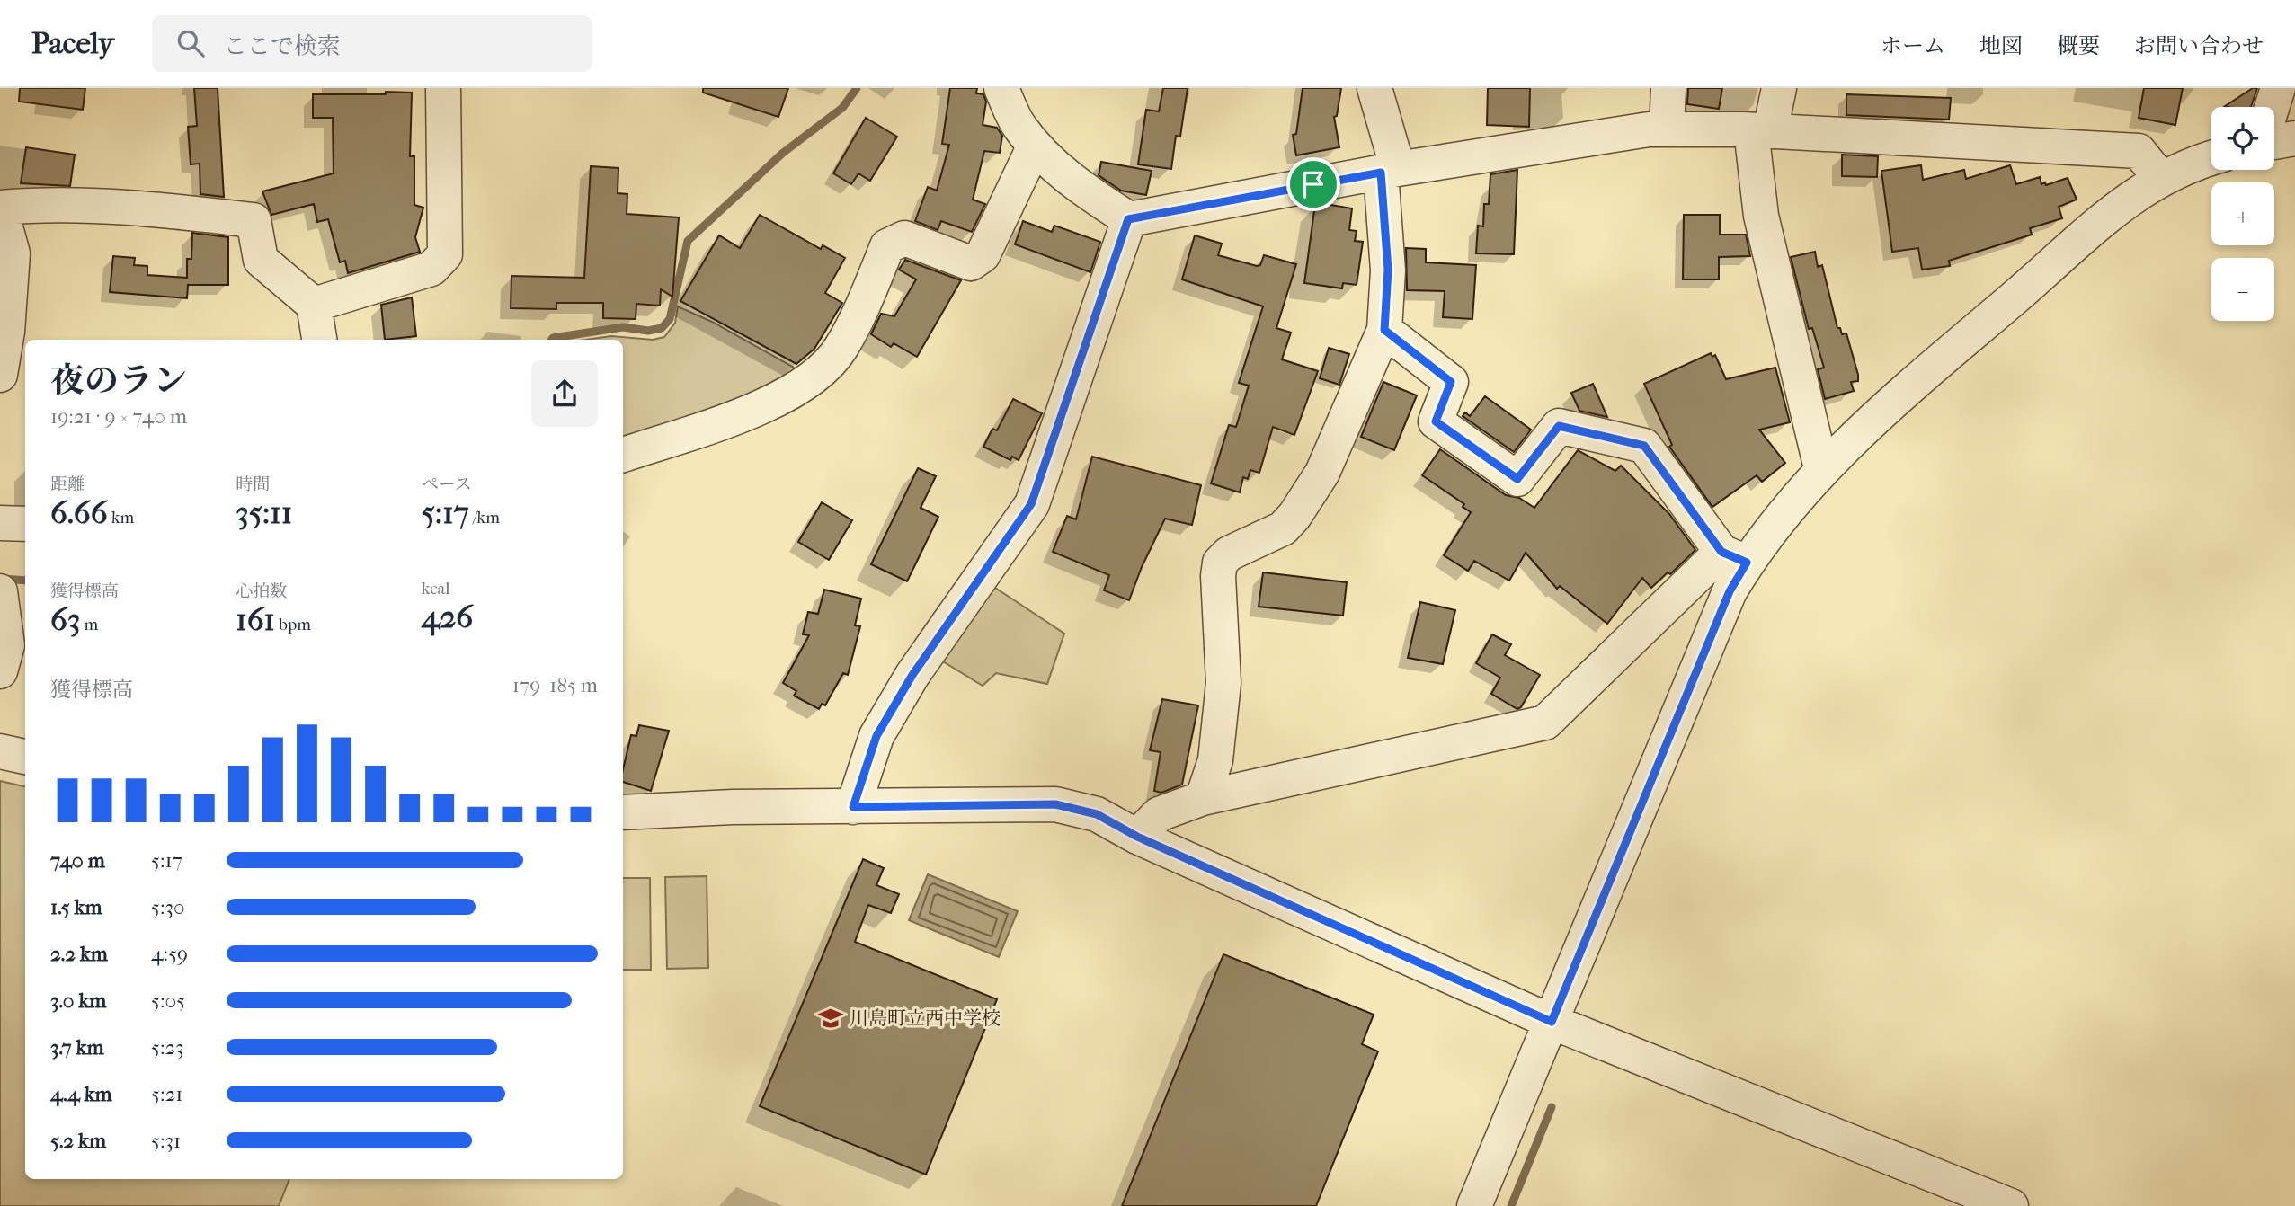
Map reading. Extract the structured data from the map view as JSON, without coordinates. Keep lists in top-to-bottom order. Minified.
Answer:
{"places":{"school or university":["川島町立西中学校"]},"page":{"header":"Pacely","search":"ここで検索","nav":["ホーム","地図","概要","お問い合わせ"],"map_buttons":["+","−"],"heading":["夜のラン","19:21 · 9 × 740 m"],"stats":[["距離","6.66 km"],["時間","35:11"],["ペース","5:17 /km"],["獲得標高","63 m"],["心拍数","161 bpm"],["kcal","426"]],"chart":["獲得標高","179–185 m"],"list":[{"name":"740 m","note":"5:17"},{"name":"1.5 km","note":"5:30"},{"name":"2.2 km","note":"4:59"},{"name":"3.0 km","note":"5:05"},{"name":"3.7 km","note":"5:23"},{"name":"4.4 km","note":"5:21"},{"name":"5.2 km","note":"5:31"}]}}
